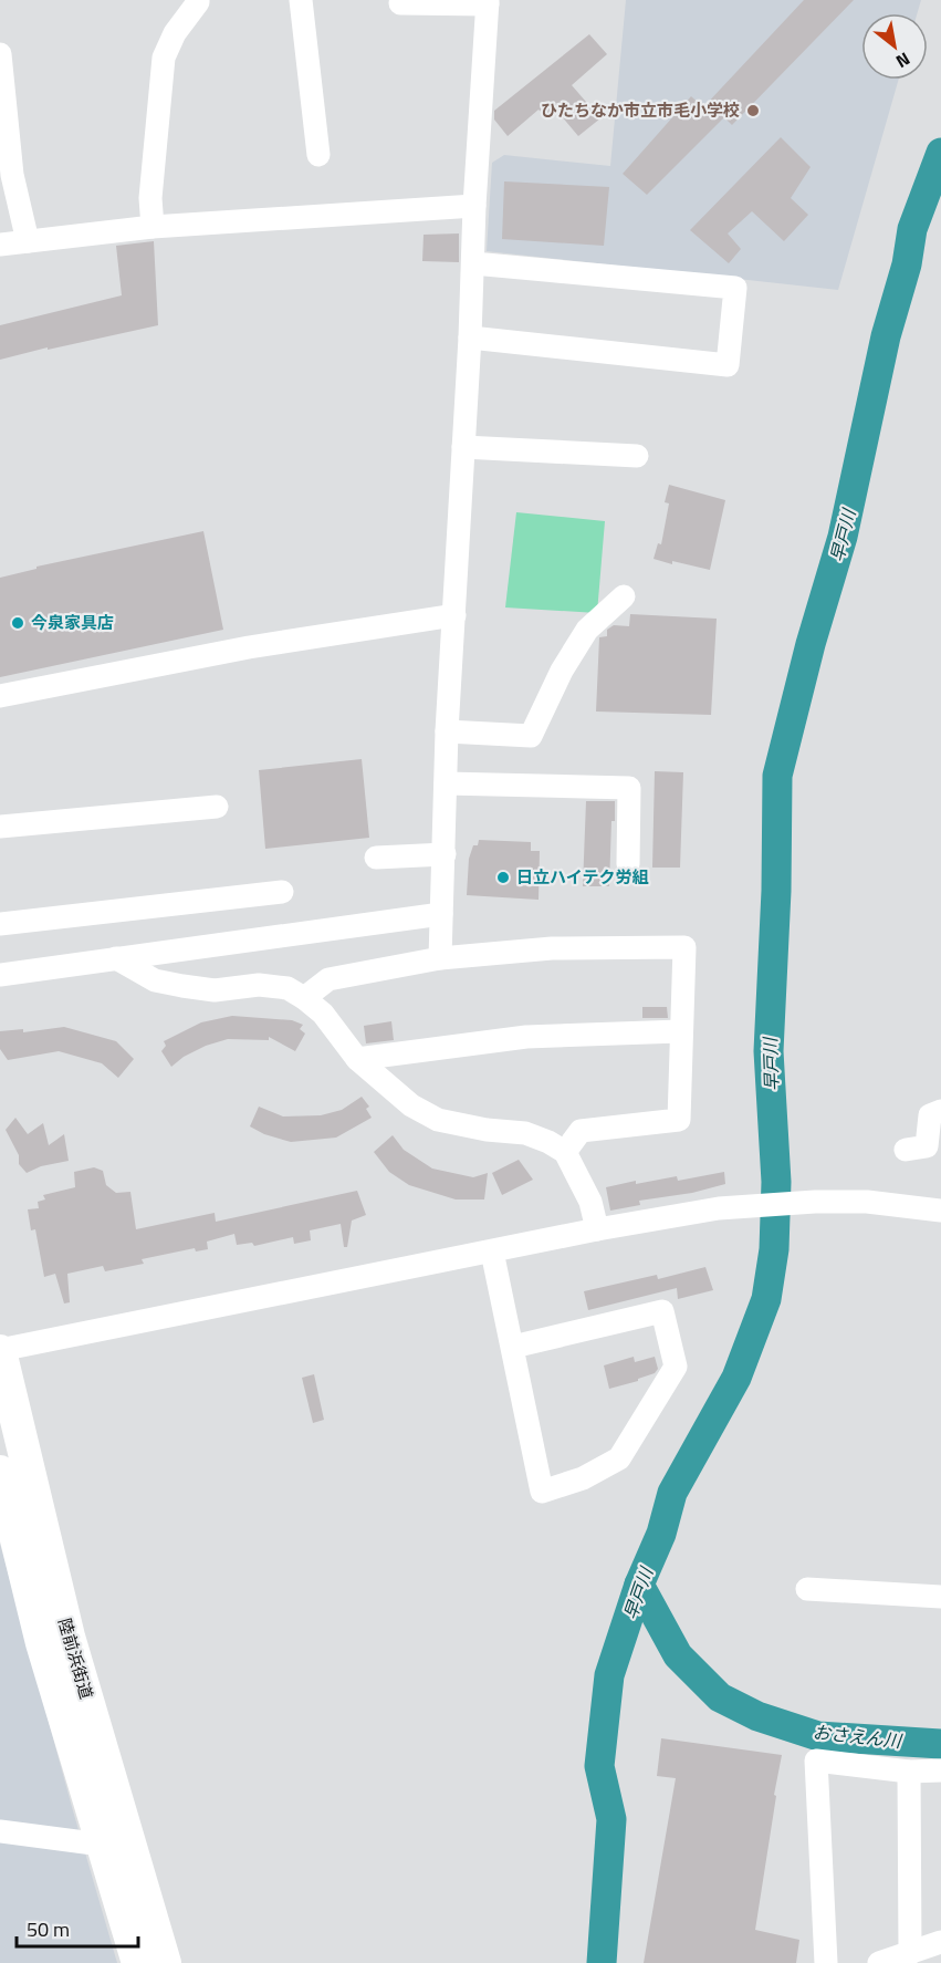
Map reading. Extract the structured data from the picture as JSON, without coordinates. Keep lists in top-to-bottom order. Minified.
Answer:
{"streets":{"highway":["陸前浜街道"]},"water":["早戸川","おさえん川"],"places":["ひたちなか市立市毛小学校","今泉家具店","日立ハイテク労組"],"scale_bar":"50 m","north":"bottom right"}
